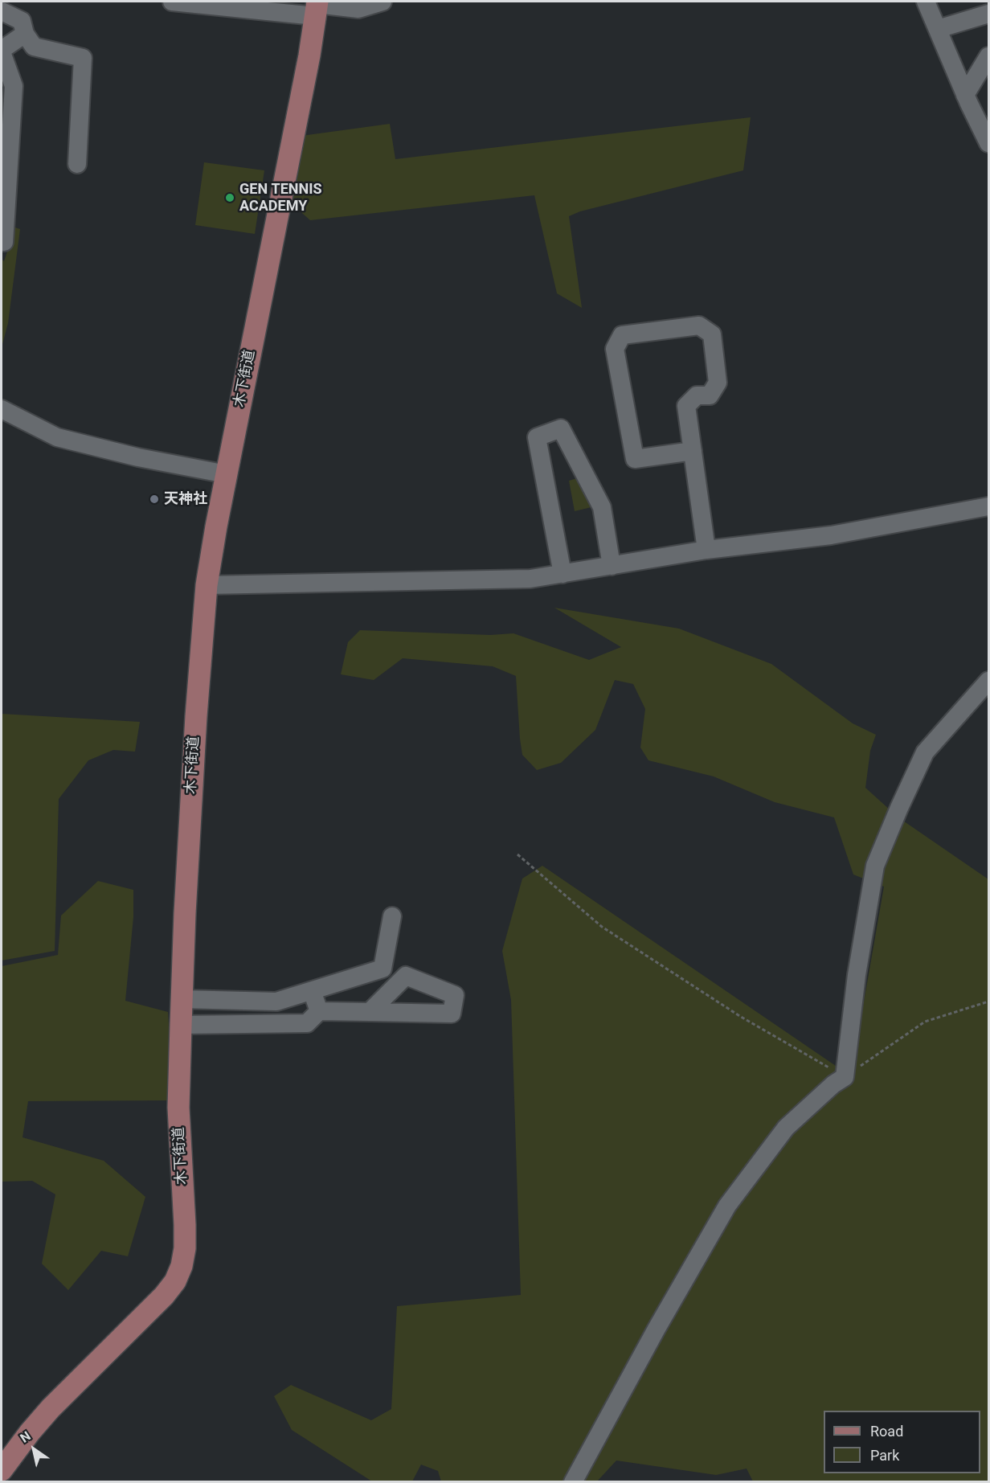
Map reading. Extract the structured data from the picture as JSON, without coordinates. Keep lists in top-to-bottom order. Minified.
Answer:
{"streets":{"main road":["木下街道"]},"places":["GEN TENNIS ACADEMY","天神社"],"legend":["Road","Park"],"north":"top left"}
